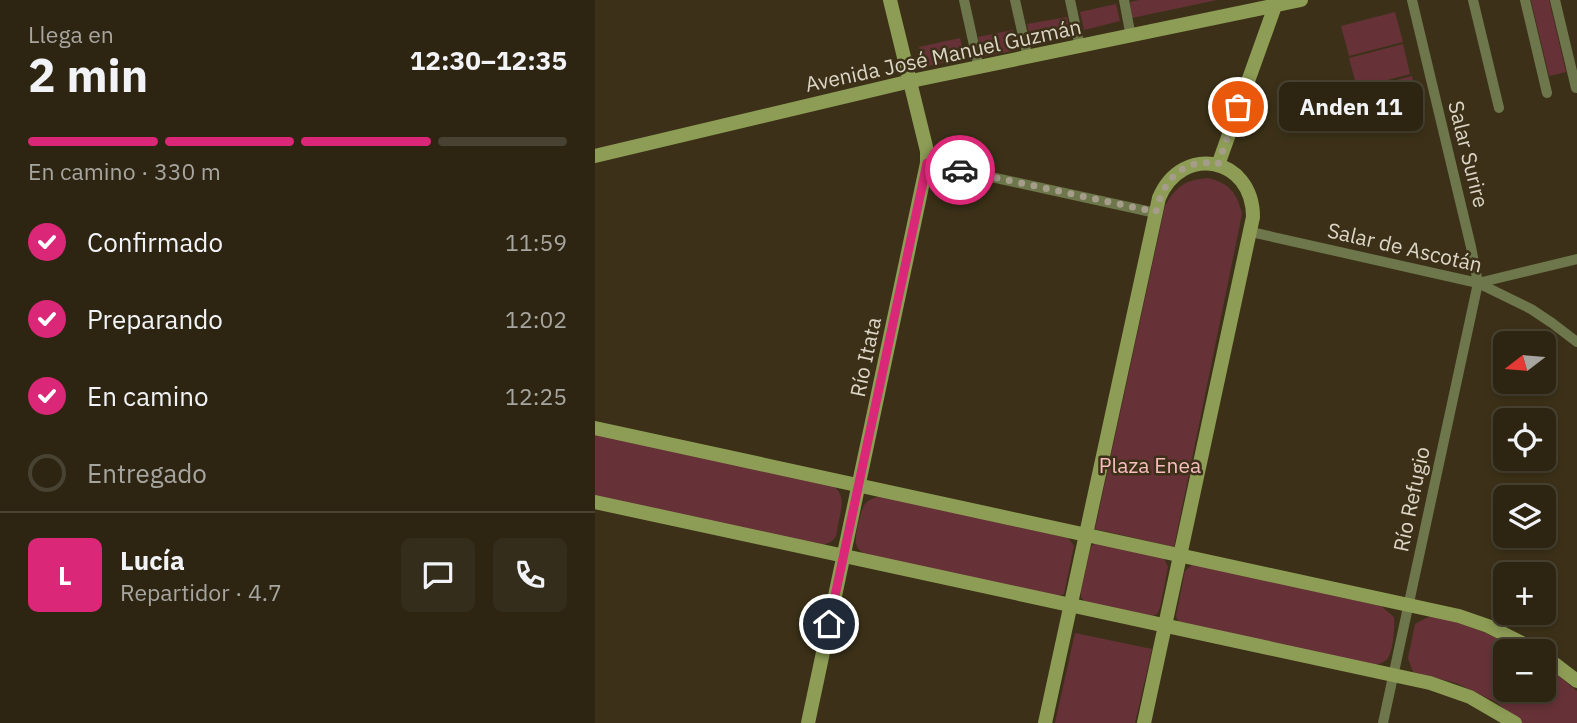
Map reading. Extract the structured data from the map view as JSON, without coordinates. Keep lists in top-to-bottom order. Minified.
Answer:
{"streets":{"street":["Avenida José Manuel Guzmán","Salar Surire","Salar de Ascotán","Río Itata","Río Refugio"]},"crossings":[["Avenida José Manuel Guzmán","Río Itata"],["Salar Surire","Salar de Ascotán"],["Salar Surire","Río Refugio"],["Salar de Ascotán","Río Refugio"]],"parks":["Plaza Enea"],"places":["Anden 11"],"north":"left","page":{"heading":["2 min","Llega en","12:30–12:35"],"panel":["Lucía","Repartidor · 4.7"],"bubble":"Anden 11","bar":"En camino · 330 m","list":[["Confirmado","11:59"],["Preparando","12:02"],["En camino","12:25"],"Entregado"],"map_buttons":["+","−"],"round":"L"}}
